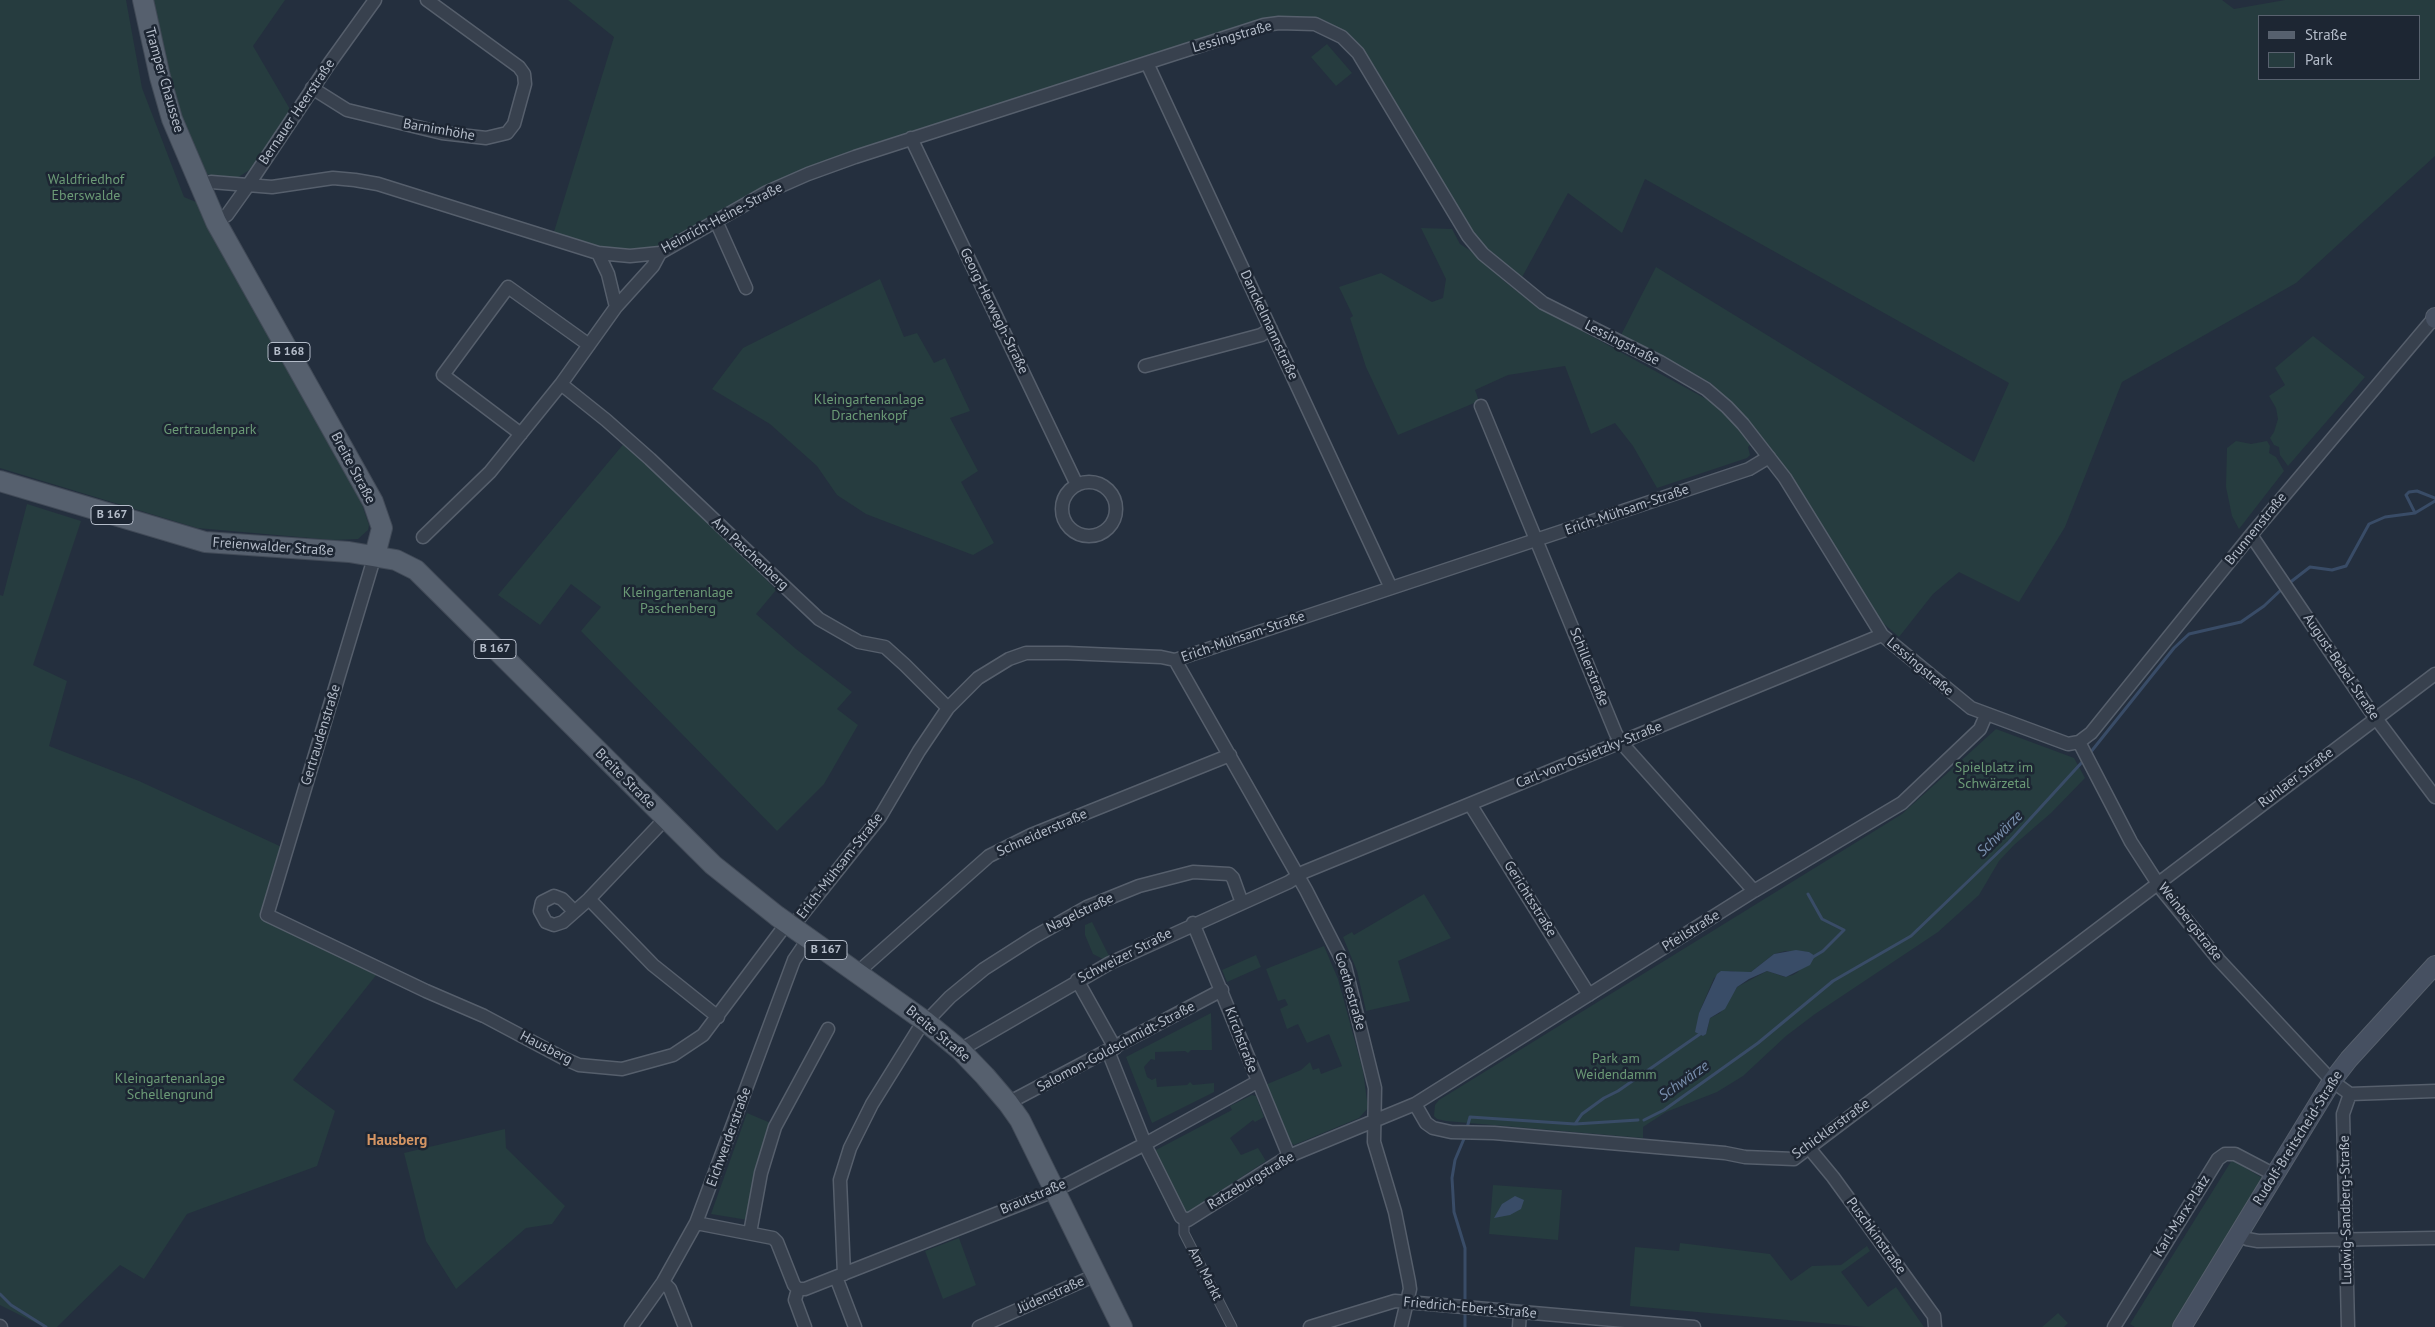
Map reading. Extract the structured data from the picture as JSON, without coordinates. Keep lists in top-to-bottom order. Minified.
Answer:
{"streets":{"main road":["Tramper Chaussee","B 168","Breite Straße","B 167","Freienwalder Straße","Rudolf-Breitscheid-Straße"],"street":["Lessingstraße","Bernauer Heerstraße","Barnimhöhe","Heinrich-Heine-Straße","Georg-Herwegh-Straße","Danckelmannstraße","Erich-Mühsam-Straße","Brunnenstraße","Am Paschenberg","Schillerstraße","August-Bebel-Straße","Gertraudenstraße","Carl-von-Ossietzky-Straße","Ruhlaer Straße","Schneiderstraße","Gerichtsstraße","Nagelstraße","Weinbergstraße","Pfeilstraße","Schweizer Straße","Goethestraße","Kirchstraße","Salomon-Goldschmidt-Straße","Hausberg","Schicklerstraße","Eichwerderstraße","Ratzeburgstraße","Brautstraße","Ludwig-Sandberg-Straße","Karl-Marx-Platz","Puschkinstraße","Am Markt","Jüdenstraße","Friedrich-Ebert-Straße"]},"crossings":[["Lessingstraße","Heinrich-Heine-Straße"],["Lessingstraße","Danckelmannstraße"],["Lessingstraße","Erich-Mühsam-Straße"],["Lessingstraße","Brunnenstraße"],["Lessingstraße","Carl-von-Ossietzky-Straße"],["Lessingstraße","Weinbergstraße"],["Lessingstraße","Pfeilstraße"],["Tramper Chaussee","Heinrich-Heine-Straße"],["Tramper Chaussee","Breite Straße"],["Bernauer Heerstraße","Barnimhöhe"],["Bernauer Heerstraße","Heinrich-Heine-Straße"],["Bernauer Heerstraße","Breite Straße"],["Heinrich-Heine-Straße","Georg-Herwegh-Straße"],["Heinrich-Heine-Straße","Danckelmannstraße"],["Heinrich-Heine-Straße","Breite Straße"],["Danckelmannstraße","Erich-Mühsam-Straße"],["Breite Straße","Erich-Mühsam-Straße"],["Breite Straße","Freienwalder Straße"],["Breite Straße","Gertraudenstraße"],["Breite Straße","Schneiderstraße"],["Breite Straße","Nagelstraße"],["Breite Straße","Schweizer Straße"],["Breite Straße","Salomon-Goldschmidt-Straße"],["Breite Straße","Hausberg"],["Breite Straße","Eichwerderstraße"],["Breite Straße","Brautstraße"],["Breite Straße","Jüdenstraße"],["Erich-Mühsam-Straße","Am Paschenberg"],["Erich-Mühsam-Straße","Schillerstraße"],["Erich-Mühsam-Straße","Goethestraße"],["Erich-Mühsam-Straße","Hausberg"],["Brunnenstraße","August-Bebel-Straße"],["Brunnenstraße","Weinbergstraße"],["Freienwalder Straße","Gertraudenstraße"],["Schillerstraße","Carl-von-Ossietzky-Straße"],["Schillerstraße","Pfeilstraße"],["August-Bebel-Straße","Ruhlaer Straße"],["Gertraudenstraße","Hausberg"],["Carl-von-Ossietzky-Straße","Gerichtsstraße"],["Carl-von-Ossietzky-Straße","Schweizer Straße"],["Carl-von-Ossietzky-Straße","Goethestraße"],["Ruhlaer Straße","Weinbergstraße"],["Ruhlaer Straße","Schicklerstraße"],["Schneiderstraße","Goethestraße"],["Gerichtsstraße","Pfeilstraße"],["Nagelstraße","Schweizer Straße"],["Nagelstraße","Brautstraße"],["Weinbergstraße","Schicklerstraße"],["Weinbergstraße","Rudolf-Breitscheid-Straße"],["Weinbergstraße","Ludwig-Sandberg-Straße"],["Pfeilstraße","Goethestraße"],["Pfeilstraße","Schicklerstraße"],["Pfeilstraße","Ratzeburgstraße"],["Schweizer Straße","Goethestraße"],["Schweizer Straße","Kirchstraße"],["Goethestraße","Ratzeburgstraße"],["Goethestraße","Friedrich-Ebert-Straße"],["Kirchstraße","Salomon-Goldschmidt-Straße"],["Kirchstraße","Ratzeburgstraße"],["Kirchstraße","Brautstraße"],["Schicklerstraße","Puschkinstraße"],["Rudolf-Breitscheid-Straße","Karl-Marx-Platz"],["Ratzeburgstraße","Am Markt"]],"districts":["Hausberg"],"water":["Schwärze"],"parks":["Waldfriedhof Eberswalde","Kleingartenanlage Drachenkopf","Gertraudenpark","Kleingartenanlage Paschenberg","Spielplatz im Schwärzetal","Park am Weidendamm","Kleingartenanlage Schellengrund"],"legend":["Straße","Park"]}
